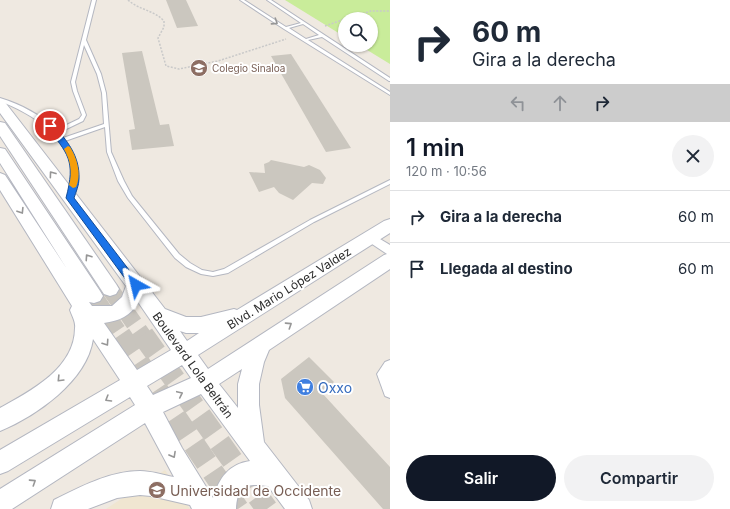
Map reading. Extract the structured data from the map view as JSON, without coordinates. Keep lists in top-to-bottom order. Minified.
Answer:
{"streets":{"main road":["Blvd. Mario López Valdez","Boulevard Lola Beltrán"]},"crossings":[["Blvd. Mario López Valdez","Boulevard Lola Beltrán"]],"places":{"school or university":["Colegio Sinaloa","Universidad de Occidente"],"supermarket":["Oxxo"]},"page":{"turn":["60 m","Gira a la derecha"],"heading":["1 min","120 m · 10:56"],"list":[{"name":"Gira a la derecha","value":"60 m"},{"name":"Llegada al destino","value":"60 m"}],"buttons":["Salir","Compartir"]}}
